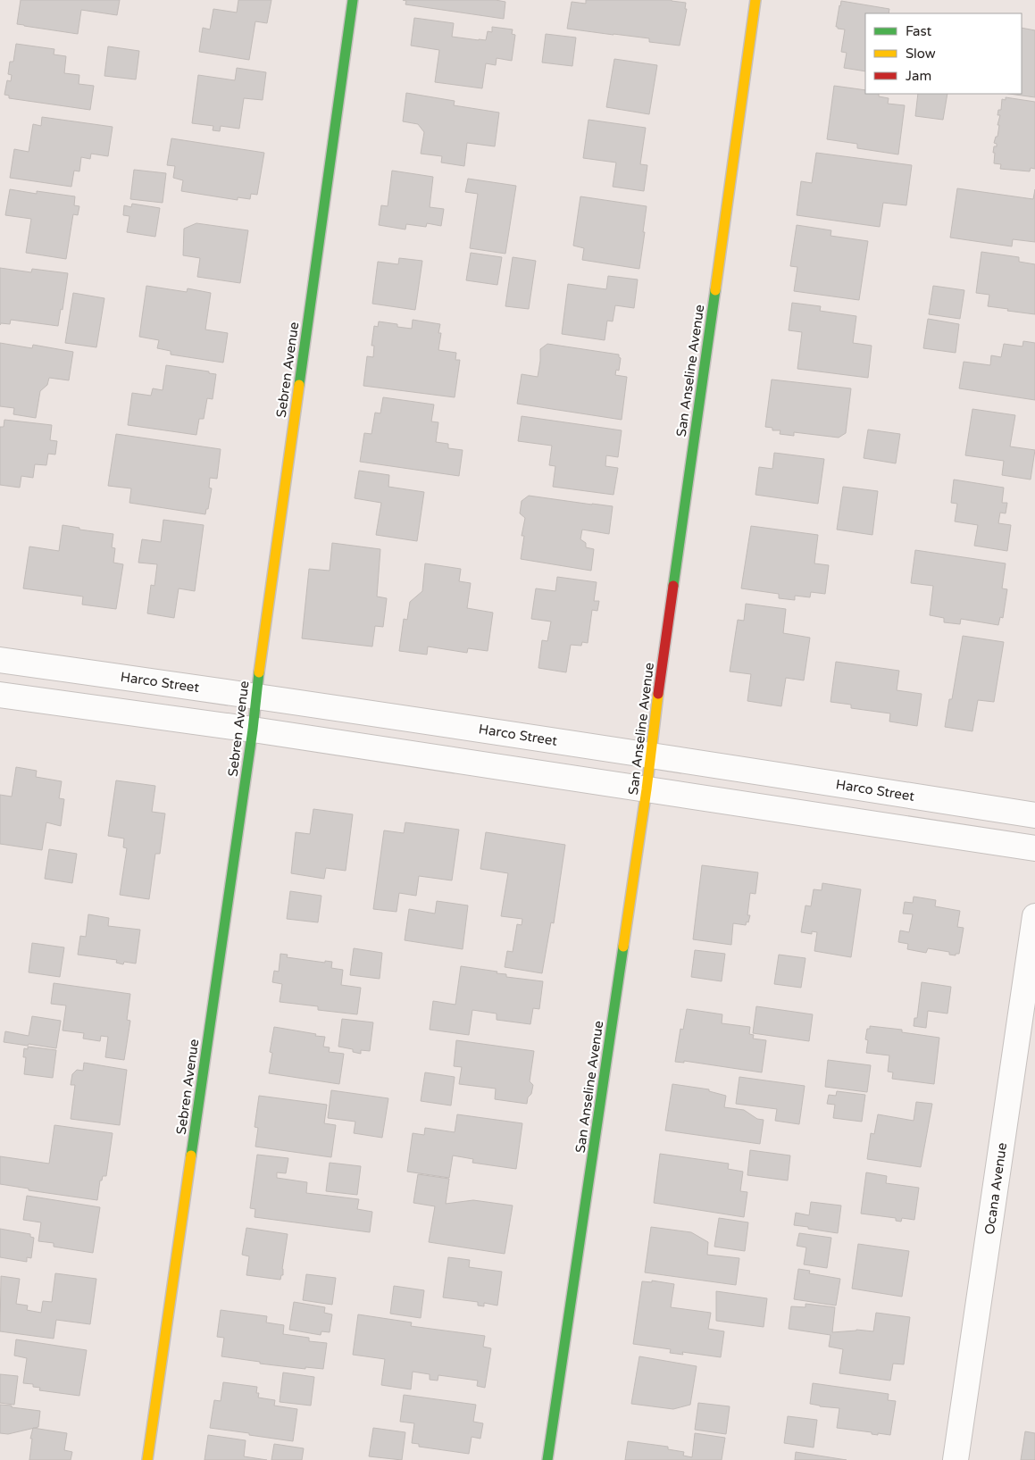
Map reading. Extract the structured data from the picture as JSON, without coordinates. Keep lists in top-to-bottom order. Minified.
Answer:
{"streets":{"street":["Sebren Avenue","San Anseline Avenue","Harco Street","Ocana Avenue"]},"crossings":[["Sebren Avenue","Harco Street"],["San Anseline Avenue","Harco Street"]],"legend":["Fast","Slow","Jam"]}
